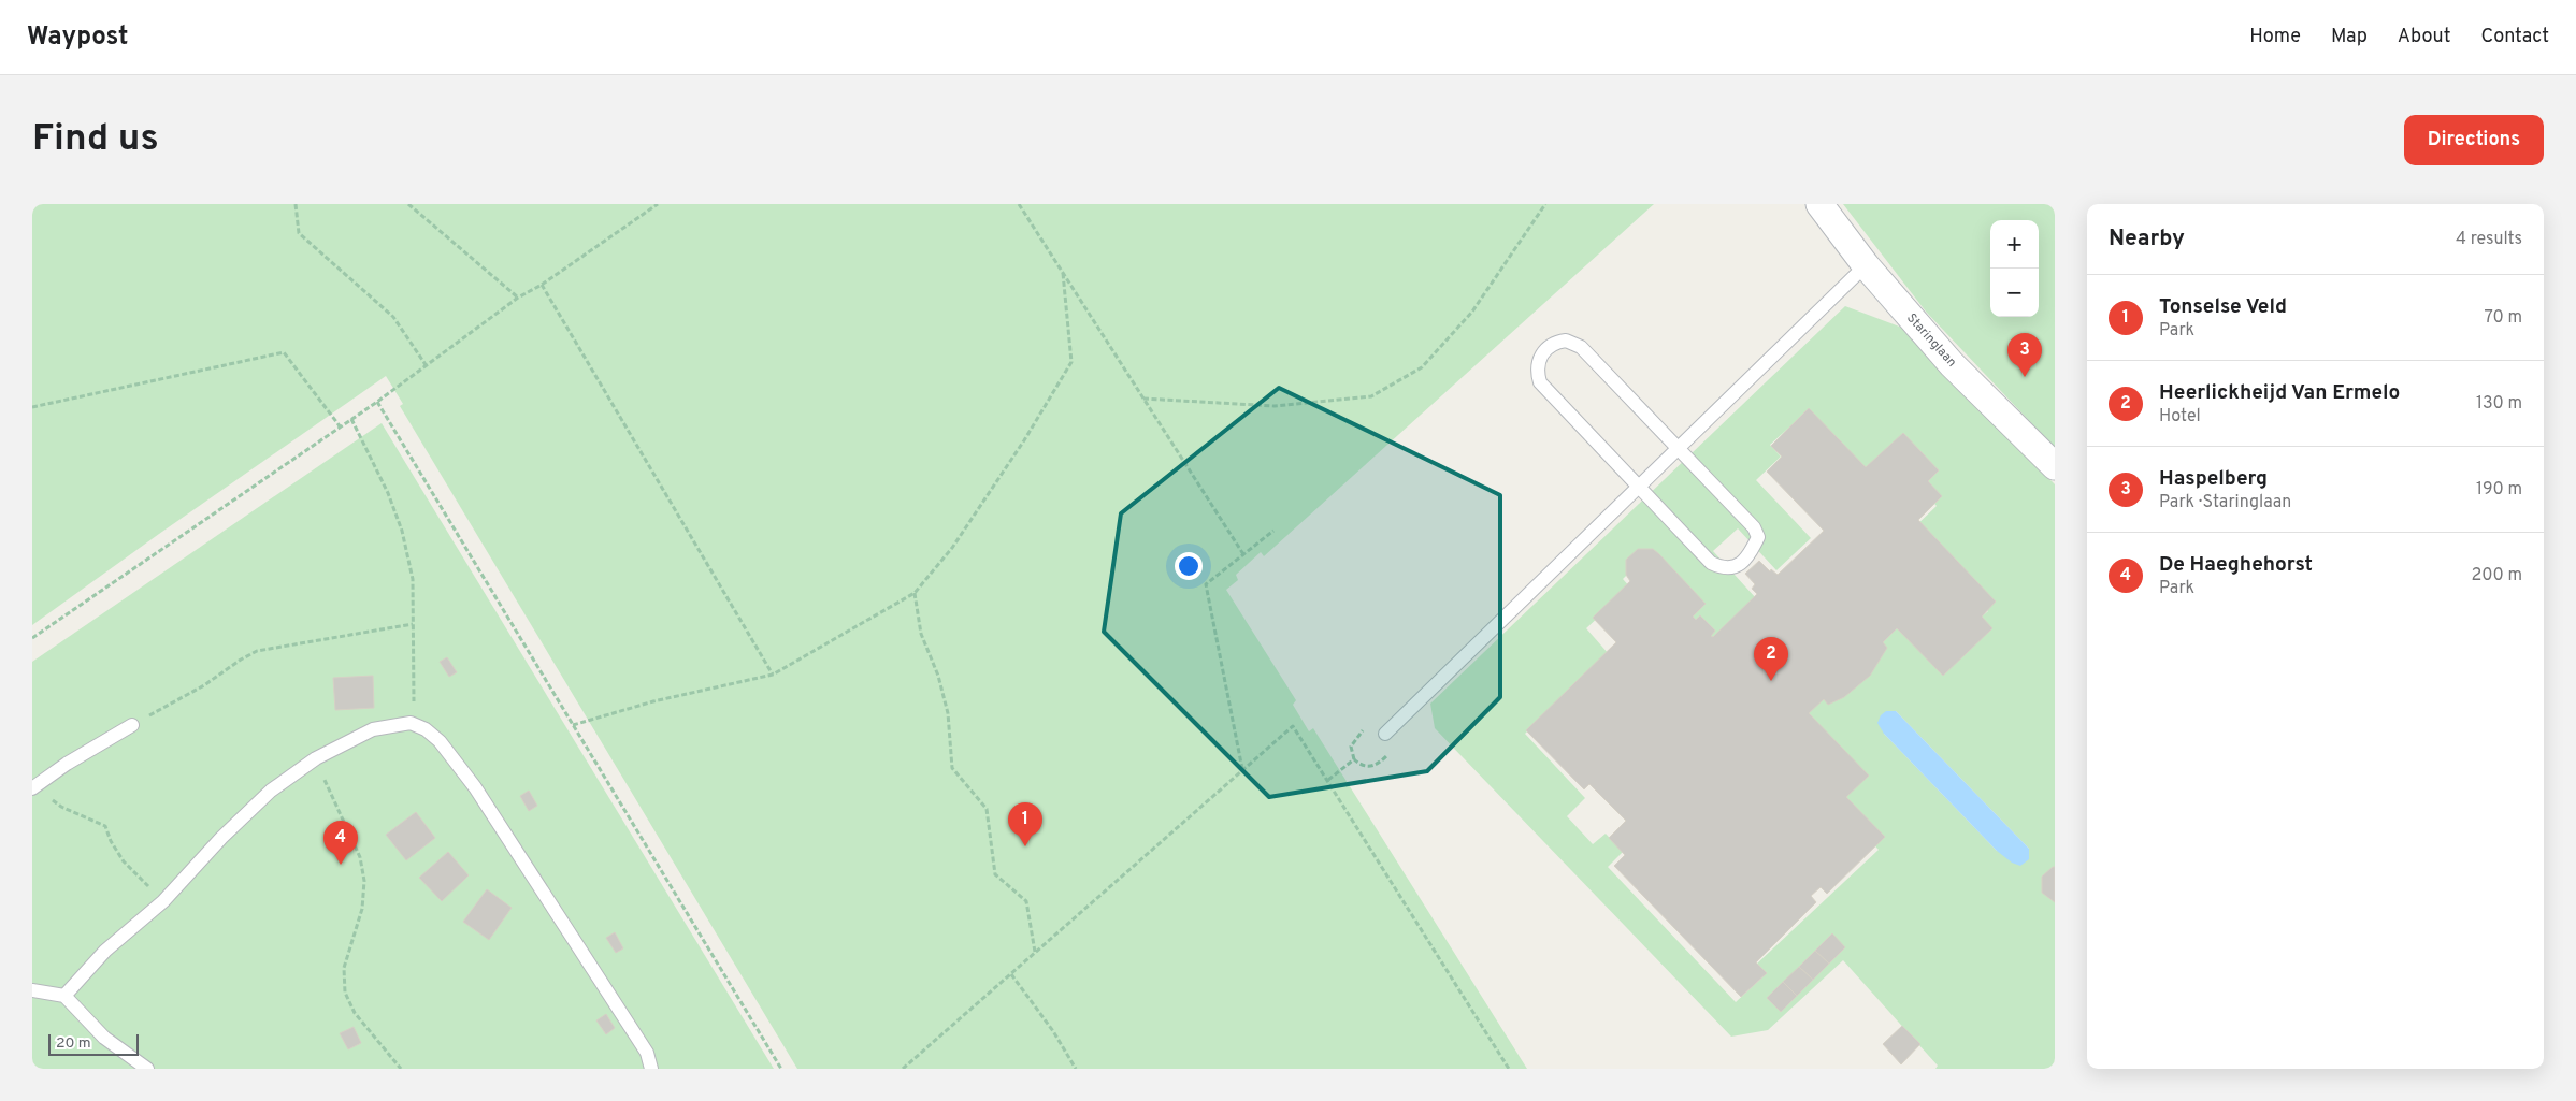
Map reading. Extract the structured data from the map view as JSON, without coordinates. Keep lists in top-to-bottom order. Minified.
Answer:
{"streets":{"street":["Staringlaan"]},"scale_bar":"20 m","page":{"header":"Waypost","nav":["Home","Map","About","Contact"],"buttons":"Directions","title":"Find us","heading":["Nearby","4 results"],"map_buttons":["+","−"],"list":[{"mark":"1","name":"Tonselse Veld","note":"Park","value":"70 m"},{"mark":"2","name":"Heerlickheijd Van Ermelo","note":"Hotel","value":"130 m"},{"mark":"3","name":"Haspelberg","note":"Park · Staringlaan","value":"190 m"},{"mark":"4","name":"De Haeghehorst","note":"Park","value":"200 m"}],"pins":["3","2","1","4"],"scale":"20 m"}}
